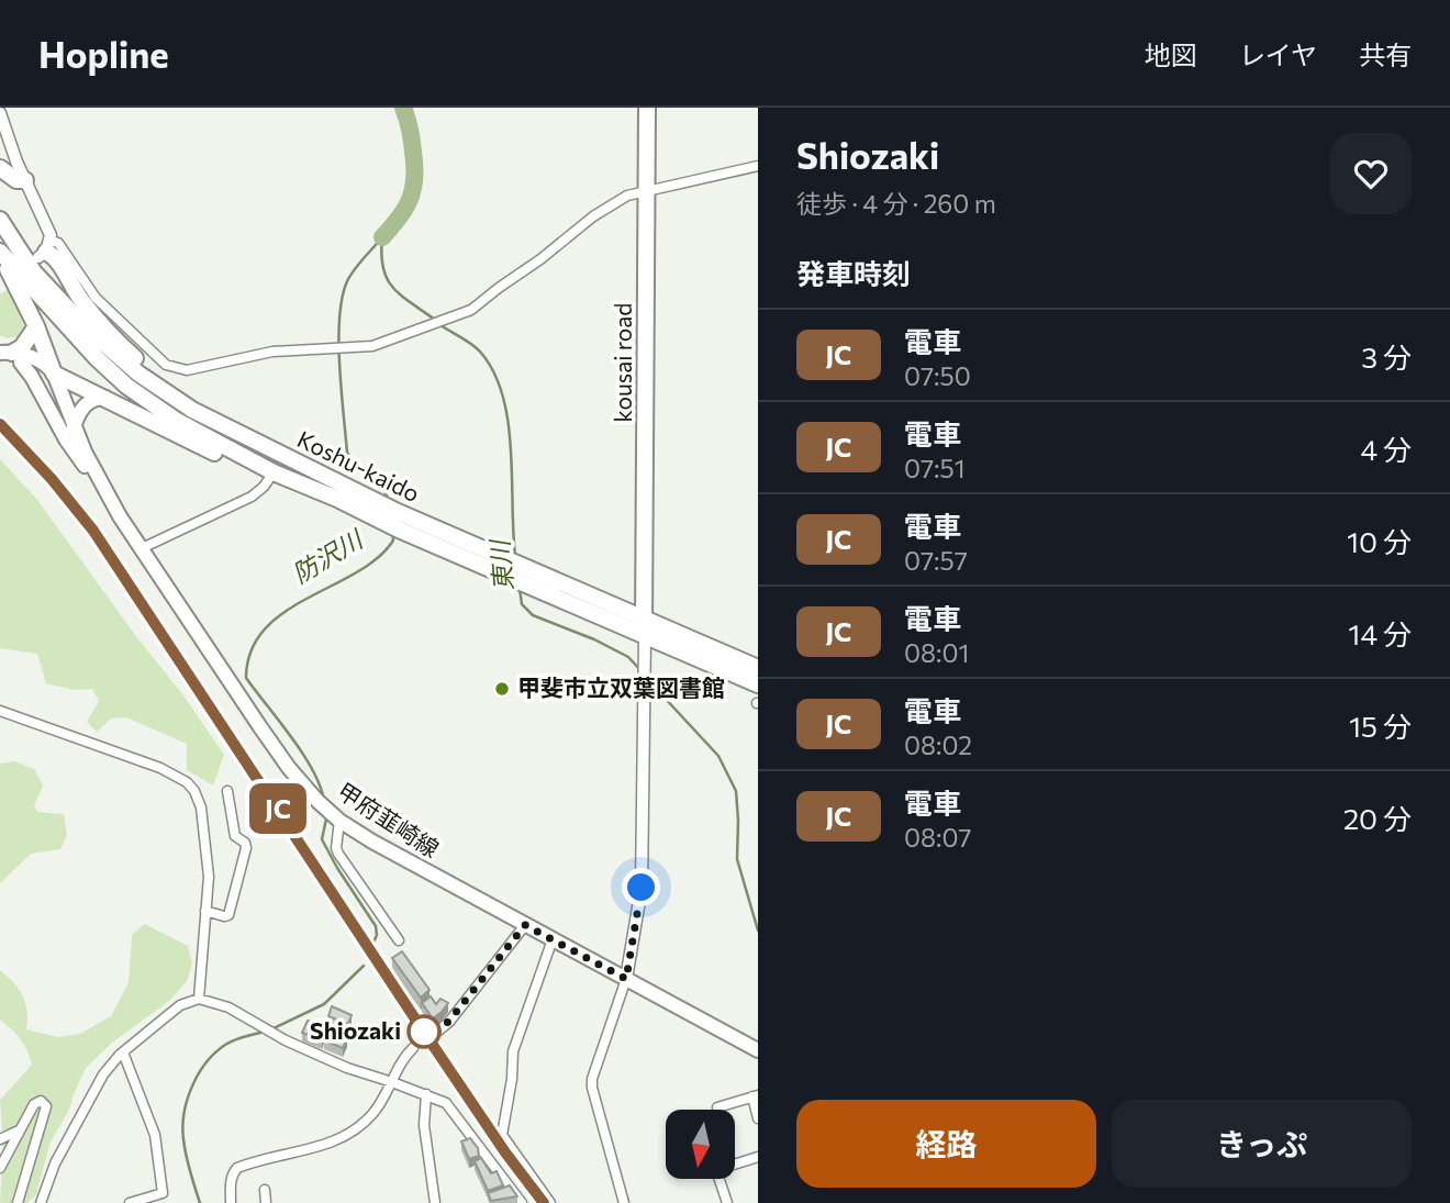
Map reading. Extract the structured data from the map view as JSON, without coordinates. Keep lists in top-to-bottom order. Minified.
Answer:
{"streets":{"highway":["kousai road","Koshu-kaido"],"main road":["甲府韮崎線"]},"crossings":[["kousai road","Koshu-kaido"]],"water":["防沢川","東川"],"places":["甲斐市立双葉図書館","Shiozaki"],"north":"bottom","page":{"header":"Hopline","nav":["地図","レイヤ","共有"],"on_map":"JC","heading":[["Shiozaki","徒歩 · 4 分 · 260 m"],"発車時刻"],"list":[{"mark":"JC","name":"電車","note":"07:50","value":"3 分"},{"mark":"JC","name":"電車","note":"07:51","value":"4 分"},{"mark":"JC","name":"電車","note":"07:57","value":"10 分"},{"mark":"JC","name":"電車","note":"08:01","value":"14 分"},{"mark":"JC","name":"電車","note":"08:02","value":"15 分"},{"mark":"JC","name":"電車","note":"08:07","value":"20 分"}],"buttons":["経路","きっぷ"]}}
